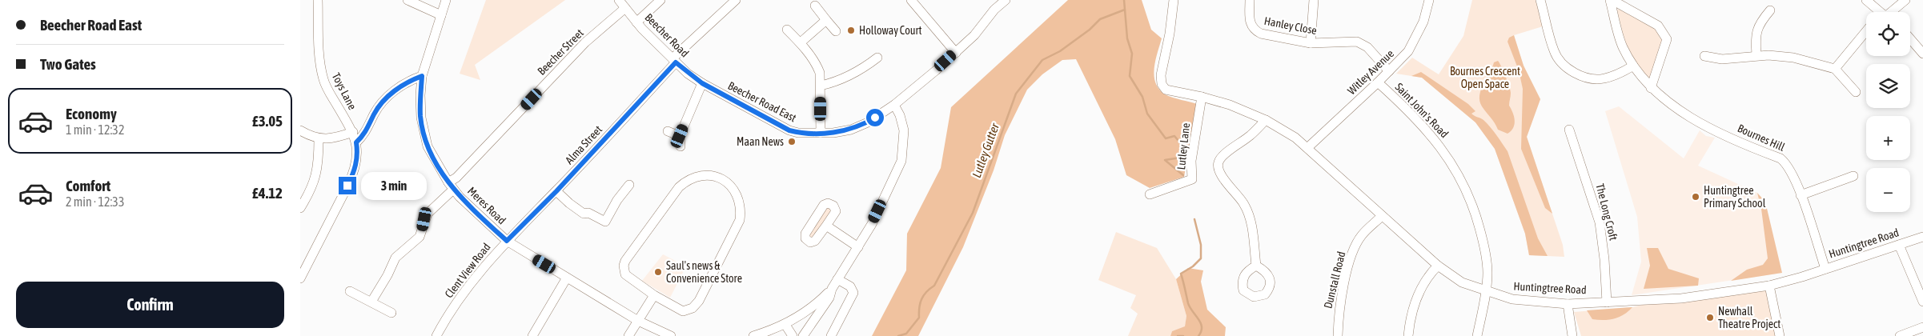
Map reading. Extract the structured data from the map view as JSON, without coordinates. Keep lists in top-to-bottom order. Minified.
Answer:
{"streets":{"street":["Hanley Close","Beecher Road","Beecher Street","Witley Avenue","Toys Lane","Beecher Road East","Saint John's Road","Bournes Hill","Alma Street","Lutley Lane","Meres Road","The Long Croft","Huntingtree Road","Clent View Road","Dunstall Road"]},"crossings":[["Hanley Close","Witley Avenue"],["Beecher Road","Beecher Street"],["Beecher Road","Beecher Road East"],["Beecher Road","Alma Street"],["Beecher Street","Meres Road"],["Witley Avenue","Saint John's Road"],["Witley Avenue","Huntingtree Road"],["Saint John's Road","Huntingtree Road"],["Bournes Hill","Huntingtree Road"],["Alma Street","Meres Road"],["Alma Street","Clent View Road"],["Lutley Lane","Huntingtree Road"],["Meres Road","Clent View Road"],["The Long Croft","Huntingtree Road"],["Huntingtree Road","Dunstall Road"]],"water":["Lutley Gutter"],"parks":["Bournes Crescent Open Space"],"places":["Holloway Court","Maan News","Huntingtree Primary School","Saul's news & Convenience Store","Newhall Theatre Project"],"page":{"banner":["Beecher Road East","Two Gates"],"map_buttons":["+","−"],"list":[{"name":"Economy","note":"1 min · 12:32","value":"£3.05"},{"name":"Comfort","note":"2 min · 12:33","value":"£4.12"}],"bubble":"3 min","buttons":"Confirm"}}
